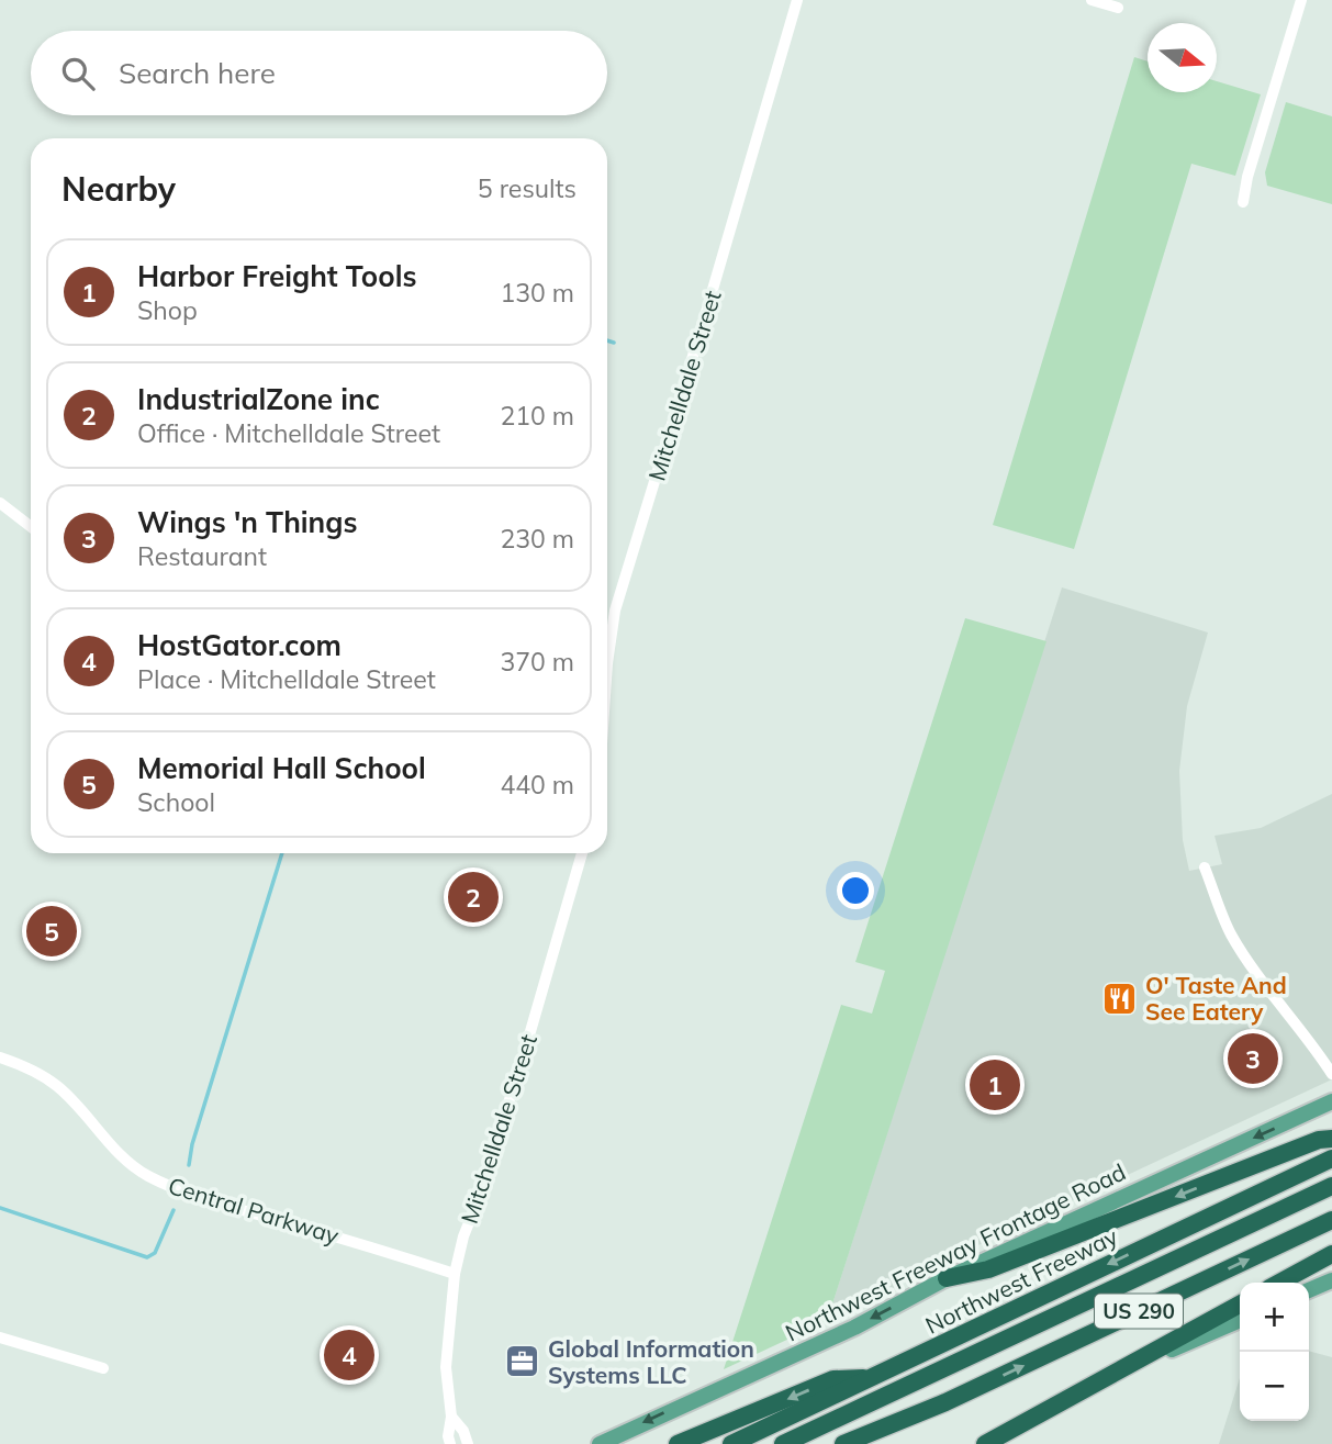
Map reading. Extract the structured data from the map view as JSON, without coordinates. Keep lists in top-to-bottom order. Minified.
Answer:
{"streets":{"highway":["Northwest Freeway","US 290"],"main road":["Northwest Freeway Frontage Road"],"street":["Mitchelldale Street","Central Parkway"]},"crossings":[["Mitchelldale Street","Central Parkway"]],"one_way":["Northwest Freeway Frontage Road"],"places":{"restaurant":["O' Taste And See Eatery"],"office":["Global Information Systems LLC"]},"north":"right","page":{"search":"Search here","heading":["Nearby","5 results"],"list":[{"mark":"1","name":"Harbor Freight Tools","note":"Shop","value":"130 m"},{"mark":"2","name":"IndustrialZone inc","note":"Office · Mitchelldale Street","value":"210 m"},{"mark":"3","name":"Wings 'n Things","note":"Restaurant","value":"230 m"},{"mark":"4","name":"HostGator.com","note":"Place · Mitchelldale Street","value":"370 m"},{"mark":"5","name":"Memorial Hall School","note":"School","value":"440 m"}],"pins":["2","5","3","1","4"],"map_buttons":["+","−"]}}
